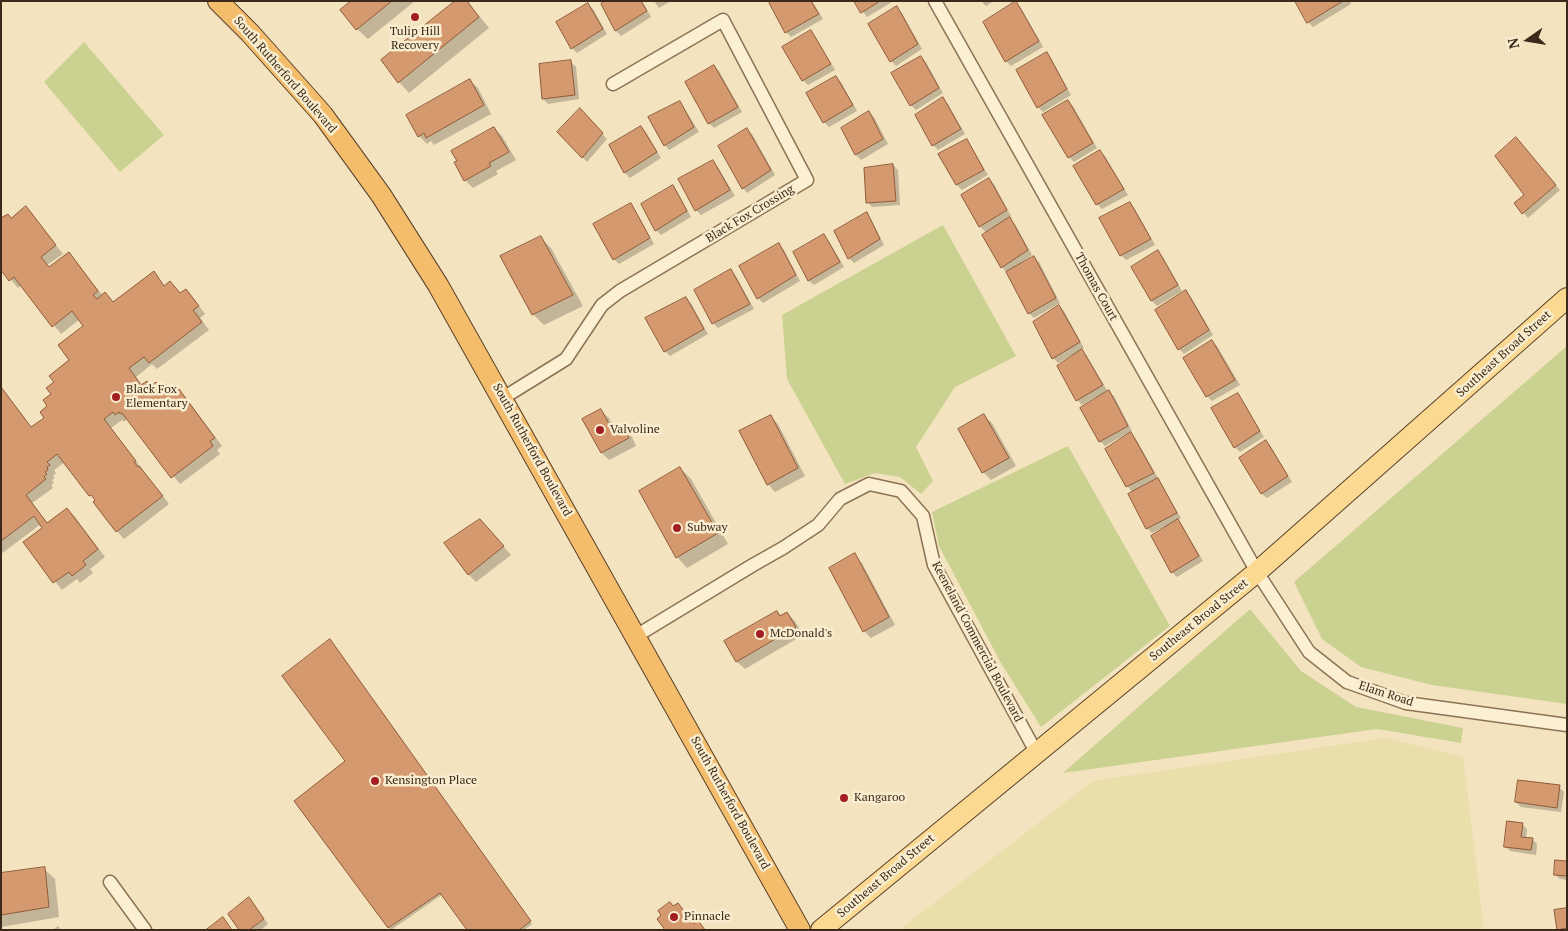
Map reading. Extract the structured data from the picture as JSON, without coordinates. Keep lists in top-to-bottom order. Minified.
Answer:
{"streets":{"highway":["South Rutherford Boulevard"],"main road":["Southeast Broad Street"],"street":["Black Fox Crossing","Thomas Court","Keeneland Commercial Boulevard","Elam Road"]},"crossings":[["South Rutherford Boulevard","Black Fox Crossing"],["South Rutherford Boulevard","Keeneland Commercial Boulevard"],["Thomas Court","Southeast Broad Street"],["Thomas Court","Elam Road"],["Southeast Broad Street","Keeneland Commercial Boulevard"],["Southeast Broad Street","Elam Road"]],"places":["Tulip Hill Recovery","Black Fox Elementary","Valvoline","Subway","McDonald's","Kensington Place","Kangaroo","Pinnacle"],"north":"left"}
